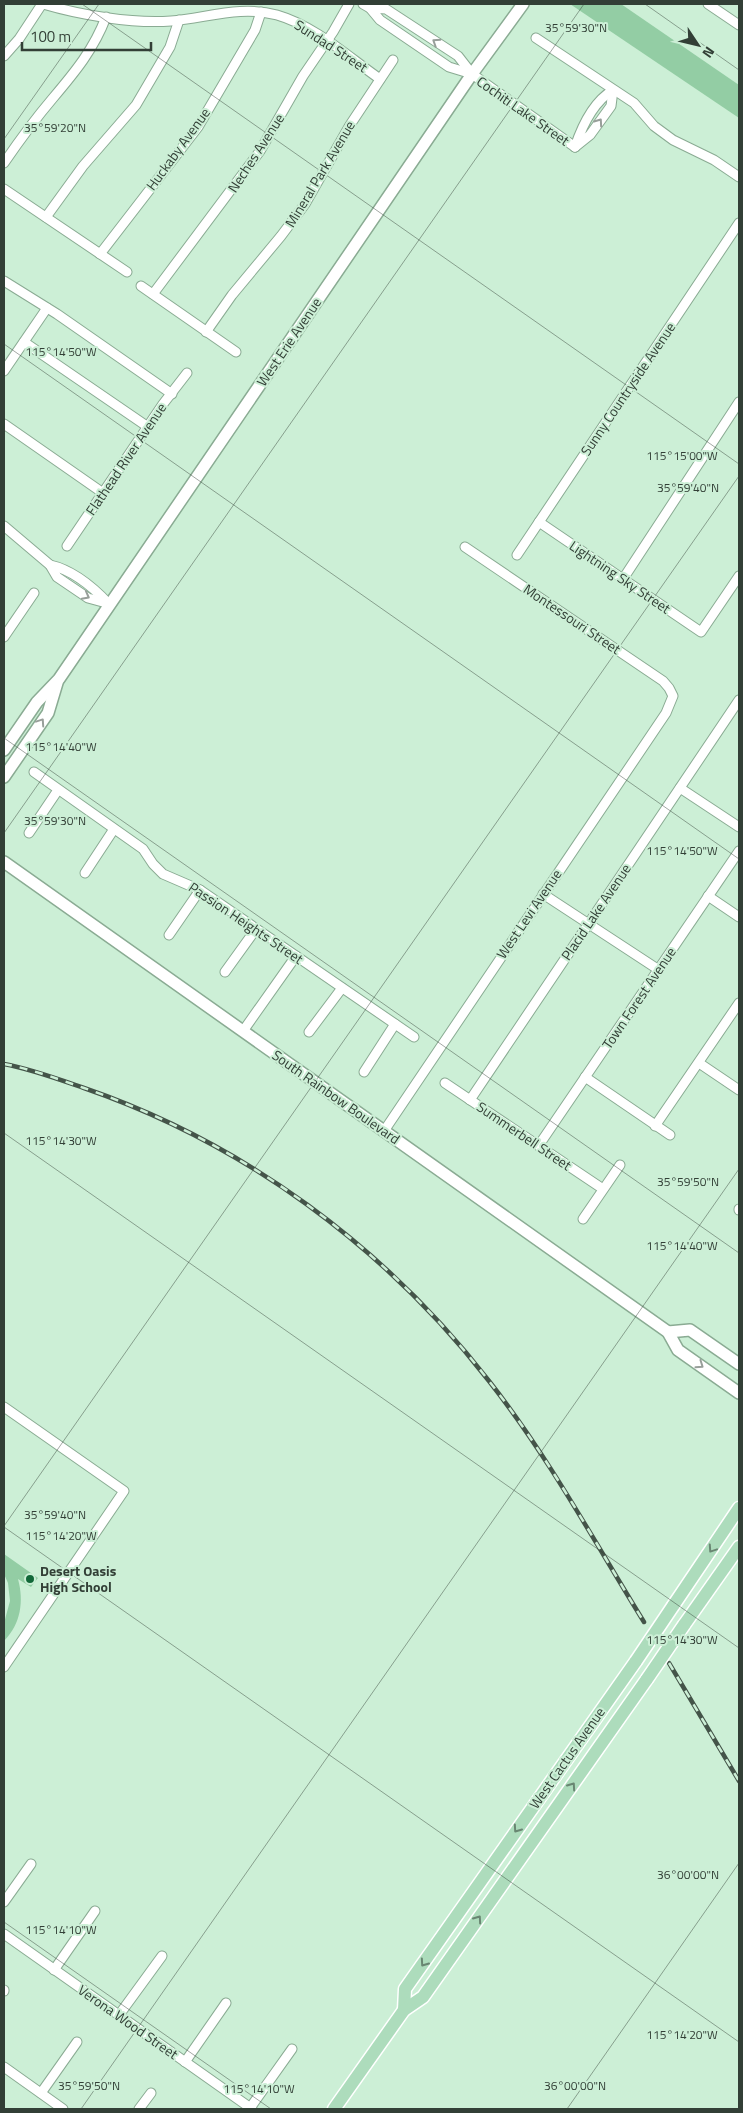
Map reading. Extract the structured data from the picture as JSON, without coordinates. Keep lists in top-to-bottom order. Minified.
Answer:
{"streets":{"main road":["West Cactus Avenue"],"street":["Sundad Street","Cochiti Lake Street","Huckaby Avenue","Neches Avenue","Mineral Park Avenue","West Erie Avenue","Sunny Countryside Avenue","Flathead River Avenue","Lightning Sky Street","Montessouri Street","Placid Lake Avenue","West Levi Avenue","Passion Heights Street","Town Forest Avenue","South Rainbow Boulevard","Summerbell Street","Verona Wood Street"]},"crossings":[["Sundad Street","Huckaby Avenue"],["Sundad Street","Neches Avenue"],["Sundad Street","Mineral Park Avenue"],["Cochiti Lake Street","West Erie Avenue"],["Sunny Countryside Avenue","Lightning Sky Street"],["Montessouri Street","West Levi Avenue"],["Placid Lake Avenue","Summerbell Street"],["West Levi Avenue","South Rainbow Boulevard"],["Town Forest Avenue","Summerbell Street"]],"places":["Desert Oasis High School"],"scale_bar":"100 m","north":"bottom right","coordinates":["35°59'30\"N","35°59'20\"N","115°14'50\"W","115°15'00\"W","35°59'40\"N","115°14'40\"W","115°14'30\"W","35°59'50\"N","115°14'20\"W","36°00'00\"N","115°14'10\"W"]}
